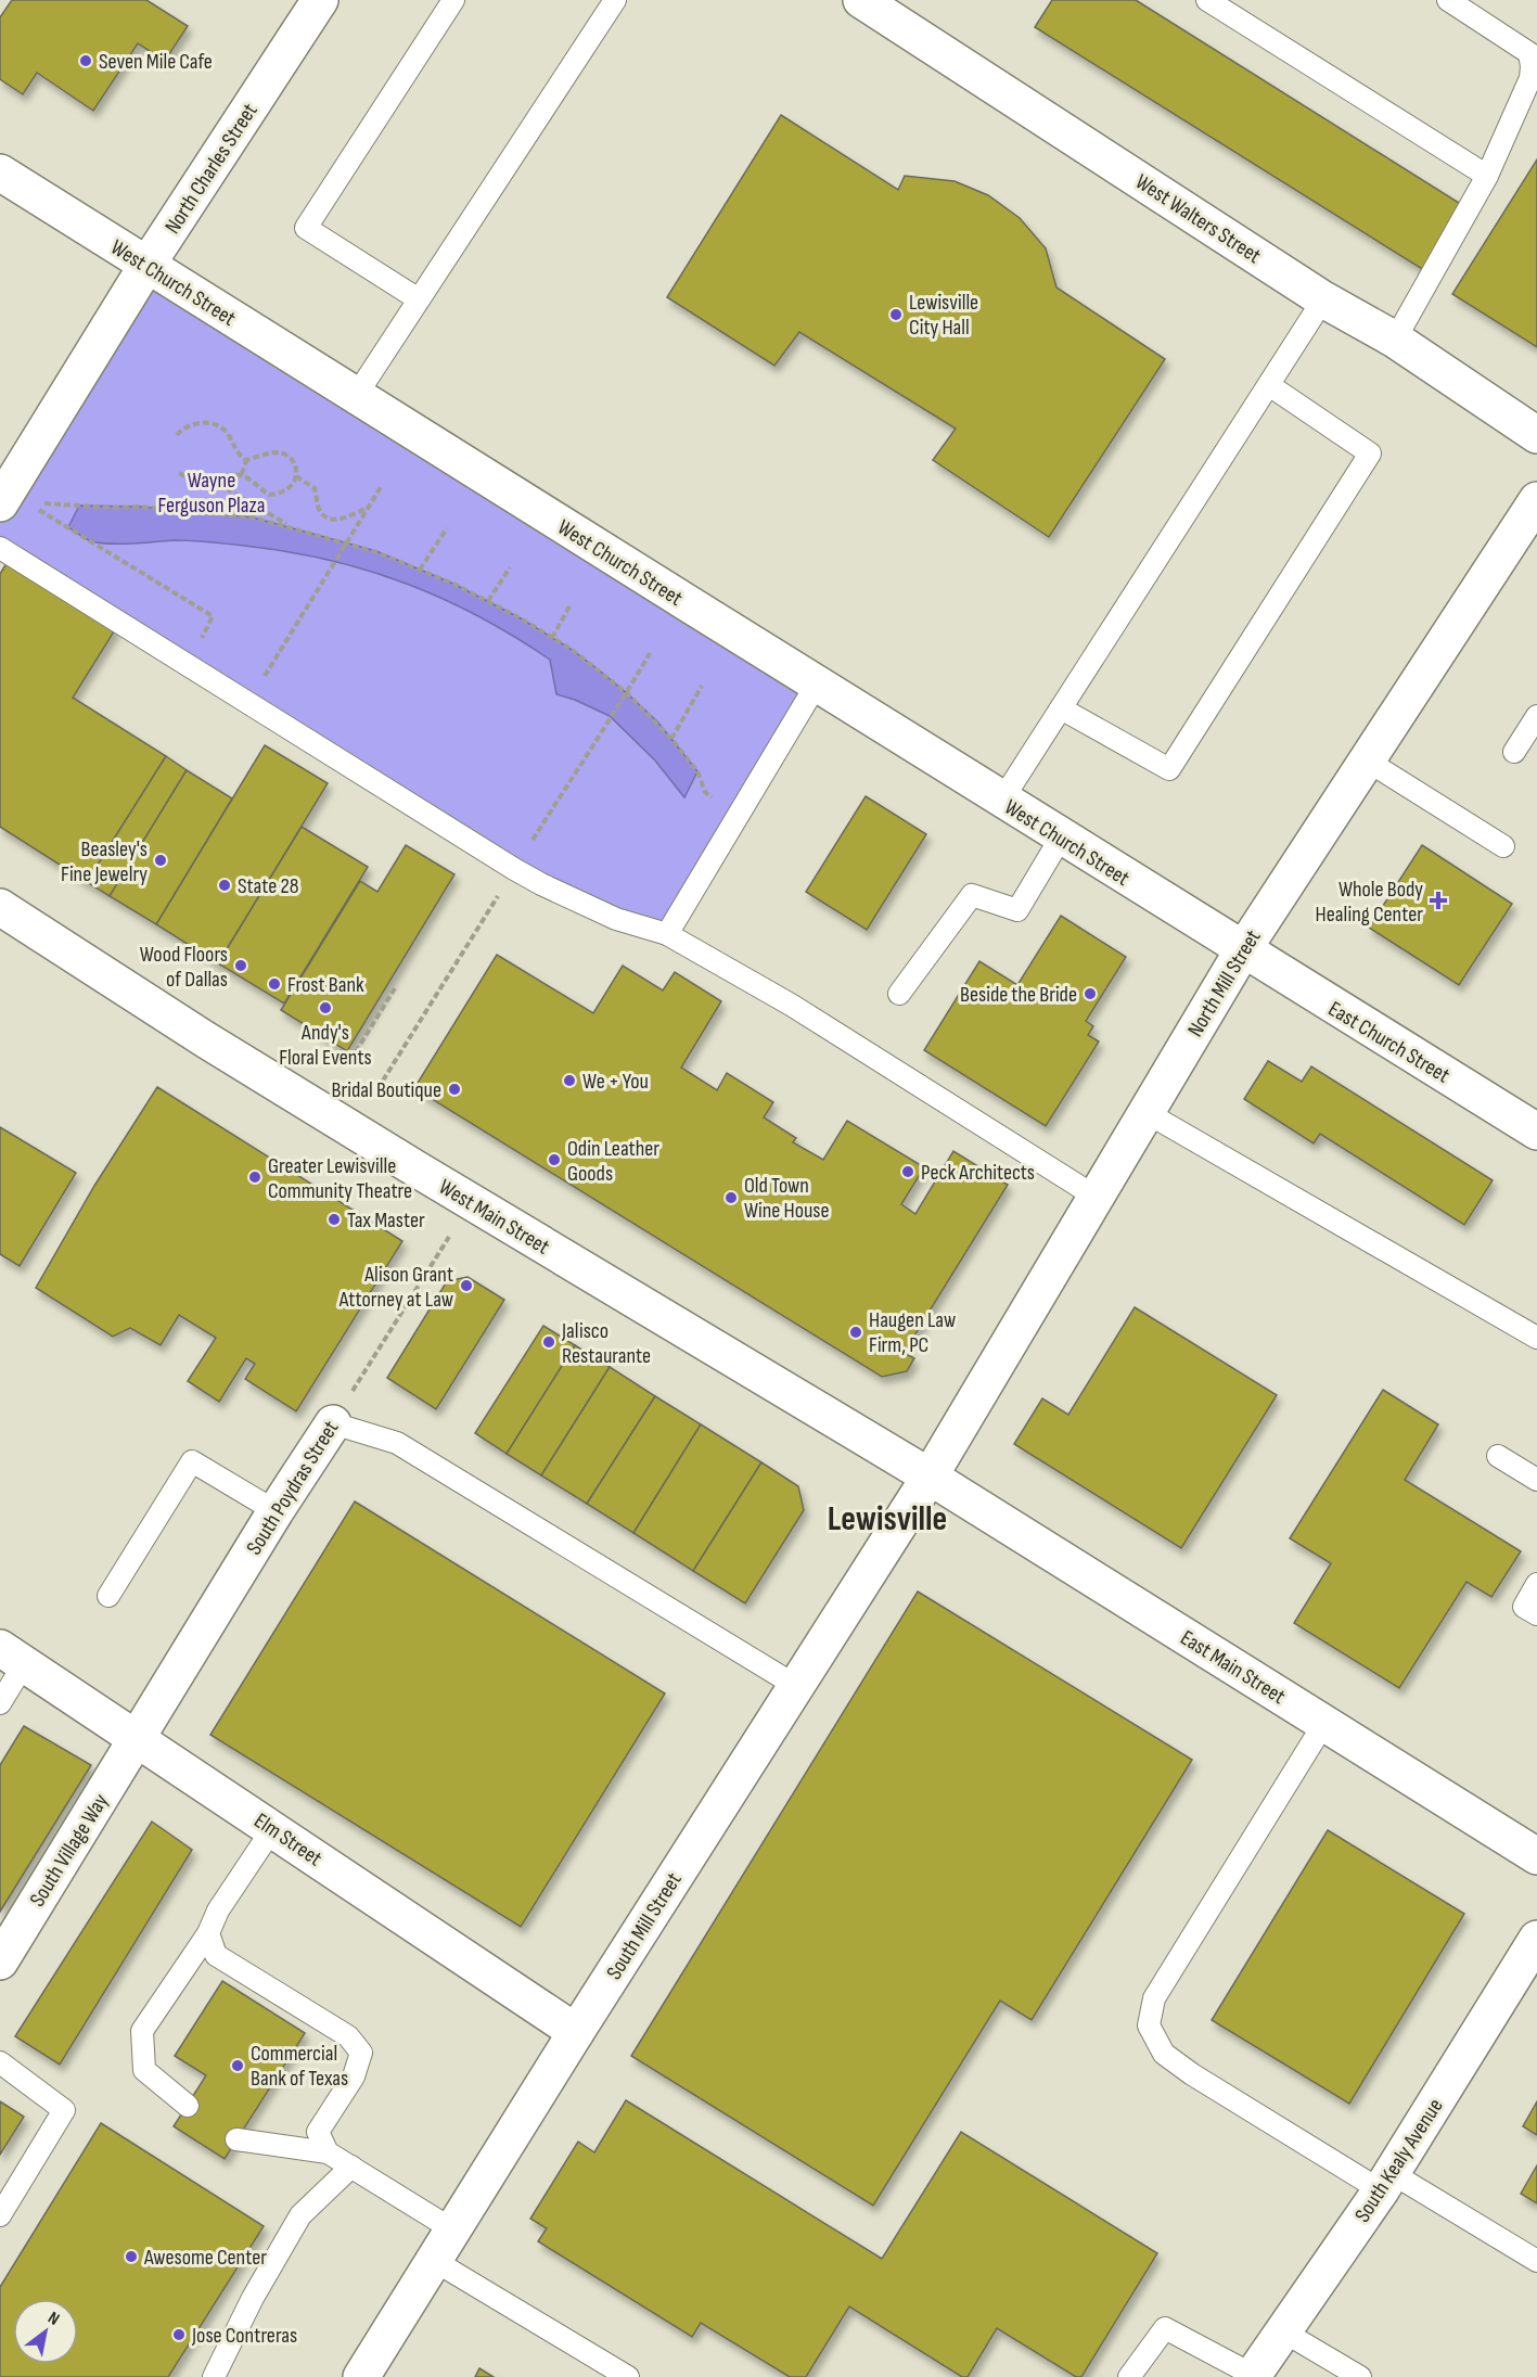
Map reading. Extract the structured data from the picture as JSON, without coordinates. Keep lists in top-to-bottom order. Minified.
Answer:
{"streets":{"main road":["North Charles Street","West Walters Street","West Church Street","North Mill Street","East Church Street","West Main Street","South Poydras Street","East Main Street","Elm Street","South Village Way","South Mill Street","South Kealy Avenue"]},"crossings":[["North Charles Street","West Church Street"],["West Church Street","North Mill Street"],["West Church Street","East Church Street"],["North Mill Street","East Church Street"],["North Mill Street","West Main Street"],["North Mill Street","East Main Street"],["North Mill Street","South Mill Street"],["West Main Street","East Main Street"],["West Main Street","South Mill Street"],["South Poydras Street","Elm Street"],["South Poydras Street","South Village Way"],["East Main Street","South Mill Street"],["Elm Street","South Village Way"],["Elm Street","South Mill Street"]],"districts":["Lewisville"],"parks":["Wayne Ferguson Plaza"],"places":{"other":["Seven Mile Cafe","Lewisville City Hall","Beasley's Fine Jewelry","State 28","Wood Floors of Dallas","Frost Bank","Beside the Bride","Andy's Floral Events","We + You","Bridal Boutique","Odin Leather Goods","Peck Architects","Greater Lewisville Community Theatre","Old Town Wine House","Tax Master","Alison Grant Attorney at Law","Haugen Law Firm, PC","Jalisco Restaurante","Commercial Bank of Texas","Awesome Center","Jose Contreras"],"health":["Whole Body Healing Center"]},"north":"top right"}
